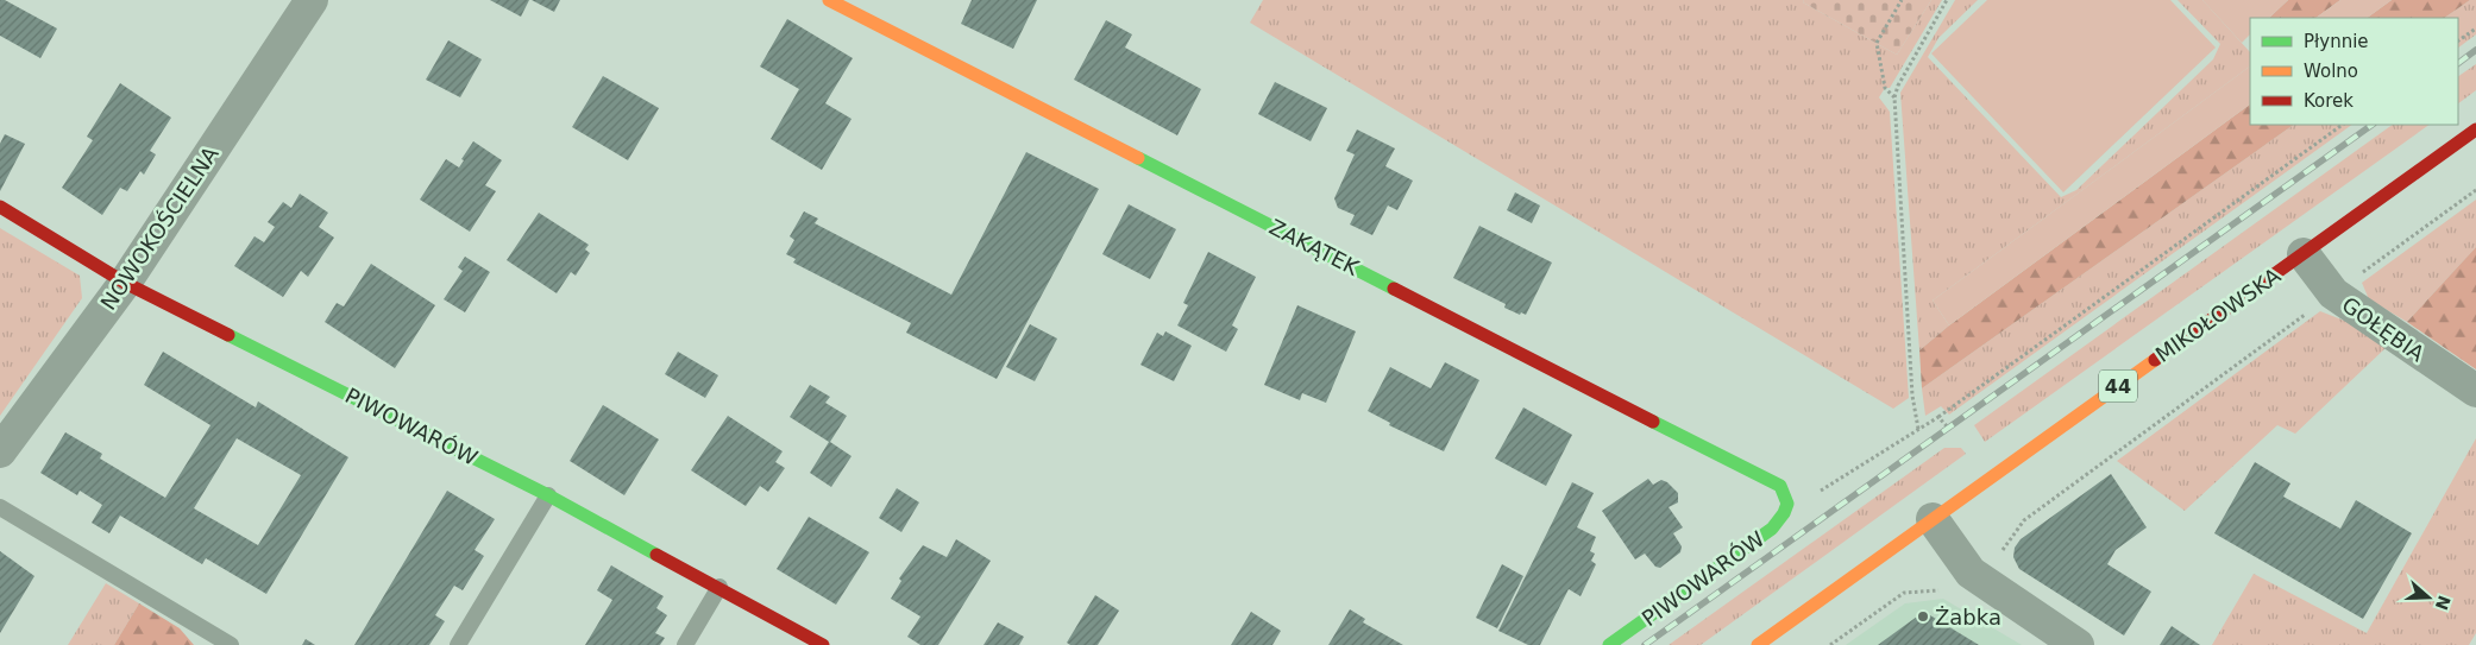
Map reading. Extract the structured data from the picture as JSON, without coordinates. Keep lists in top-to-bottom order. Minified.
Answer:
{"streets":{"street":["NOWOKOŚCIELNA","ZAKĄTEK","MIKOŁOWSKA","GOŁĘBIA","44","PIWOWARÓW"]},"crossings":[["NOWOKOŚCIELNA","PIWOWARÓW"],["ZAKĄTEK","PIWOWARÓW"],["MIKOŁOWSKA","GOŁĘBIA"]],"places":["Żabka"],"legend":["Płynnie","Wolno","Korek"],"north":"right"}
